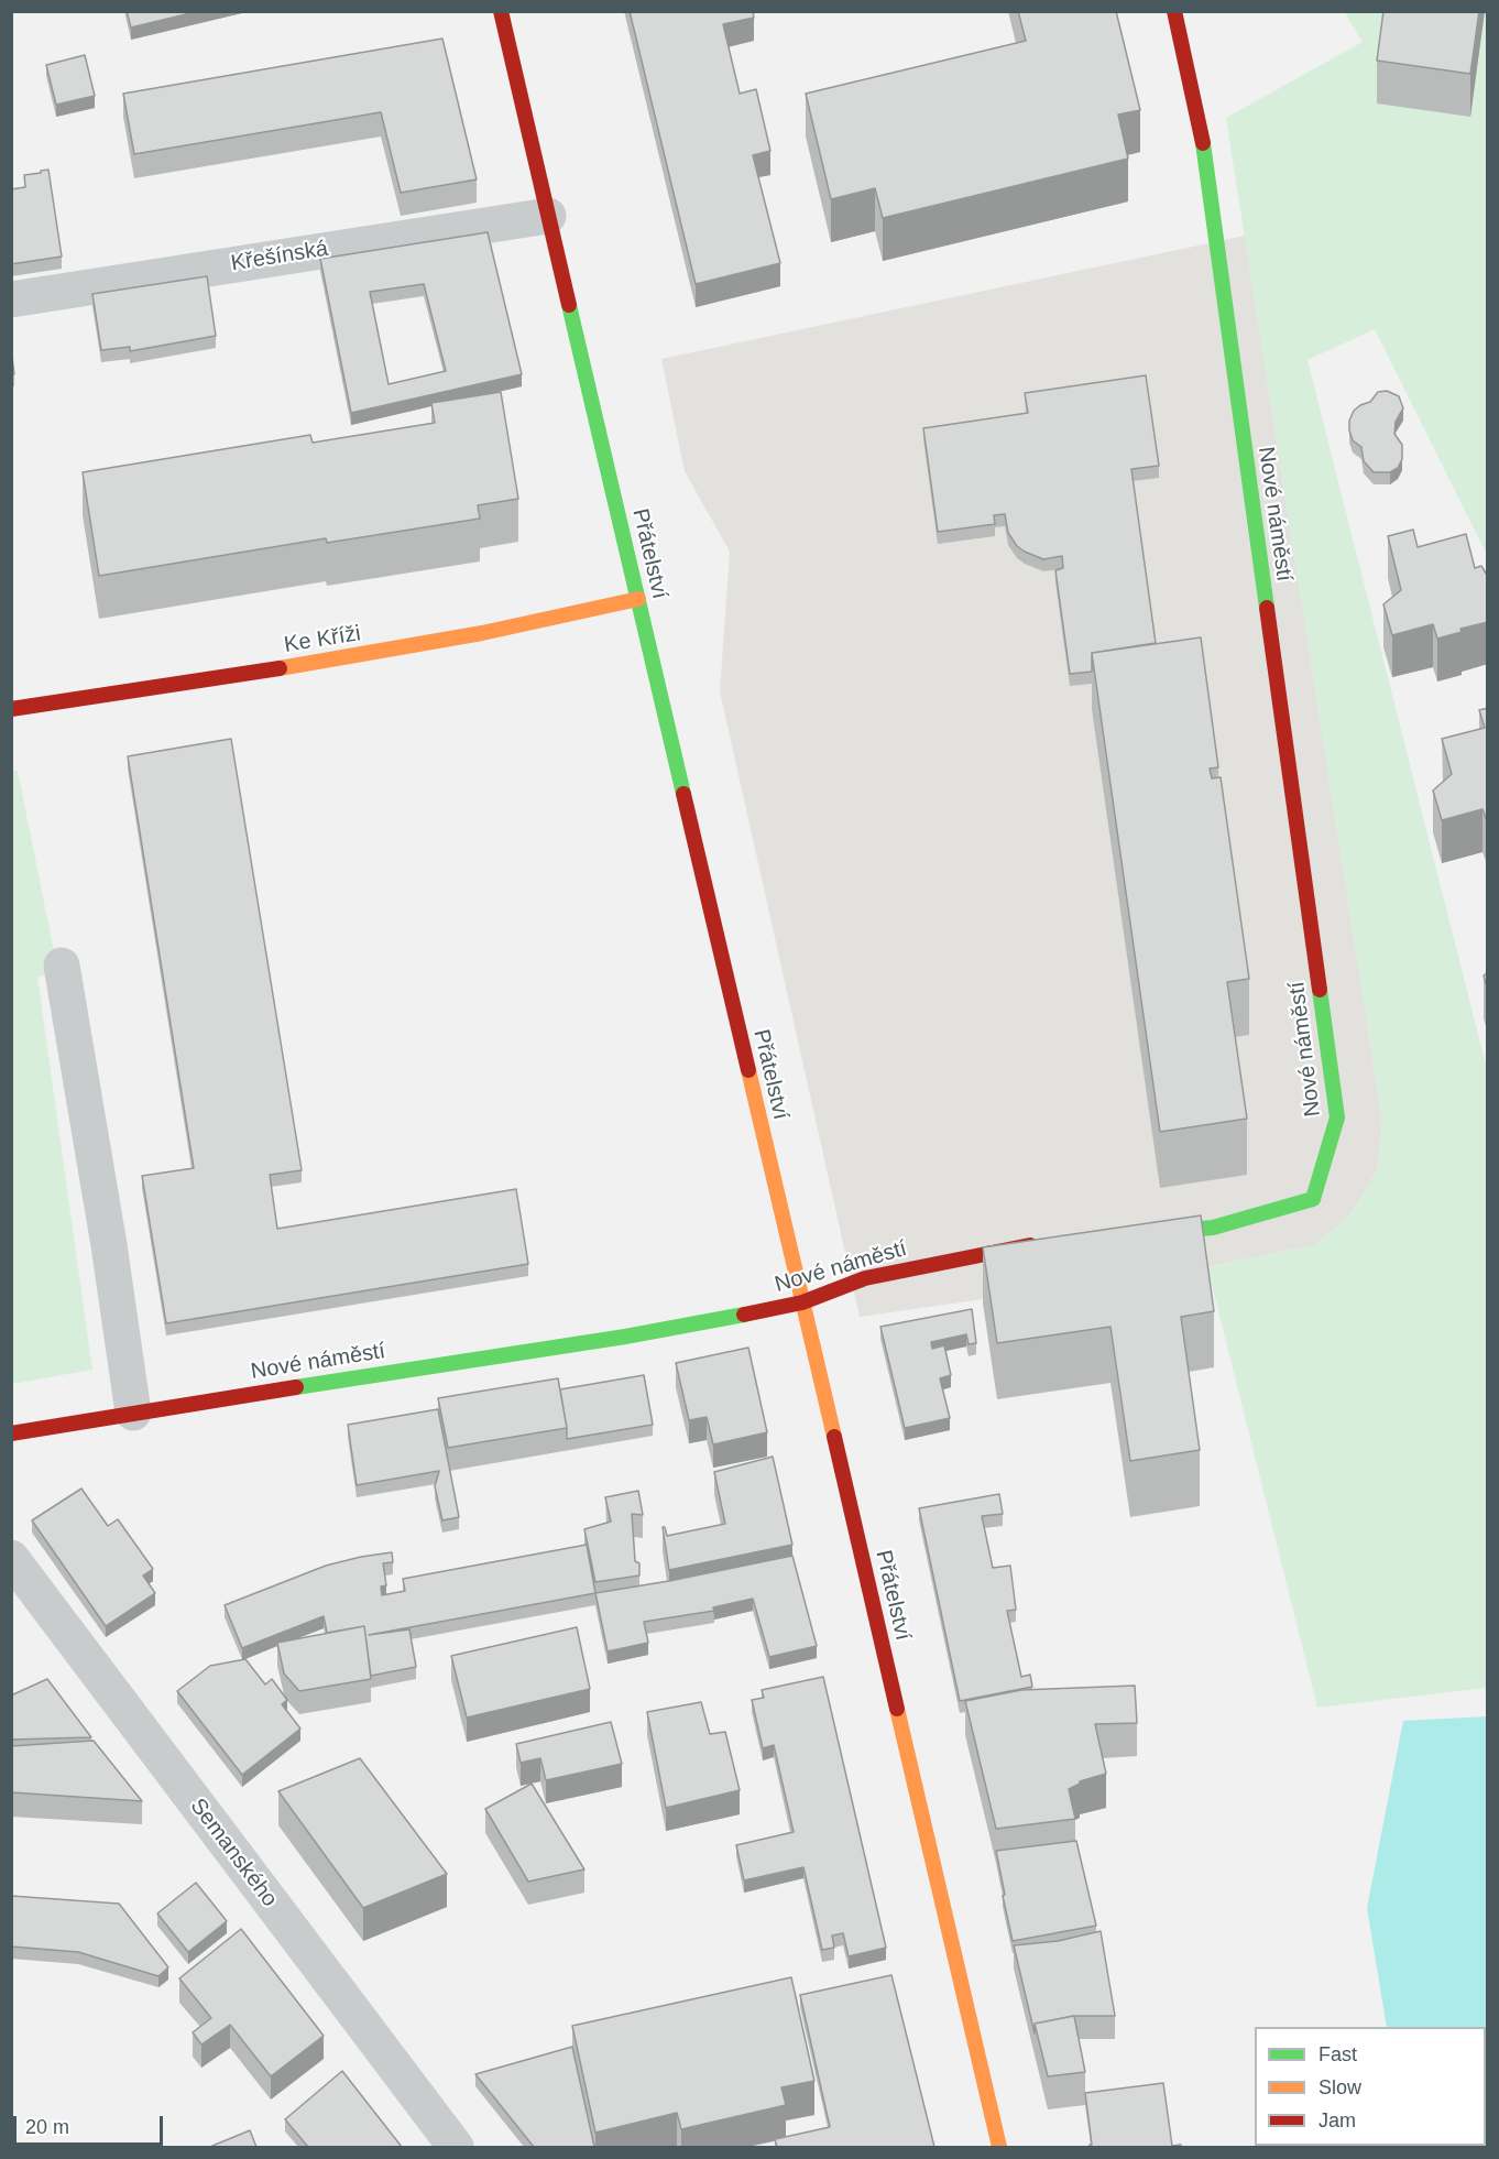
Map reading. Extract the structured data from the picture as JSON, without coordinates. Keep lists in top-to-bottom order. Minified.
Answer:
{"streets":{"street":["Křešínská","Nové náměstí","Přátelství","Ke Kříži","Semanského"]},"crossings":[["Křešínská","Přátelství"],["Nové náměstí","Přátelství"],["Přátelství","Ke Kříži"]],"legend":["Fast","Slow","Jam"],"scale_bar":"20 m"}
